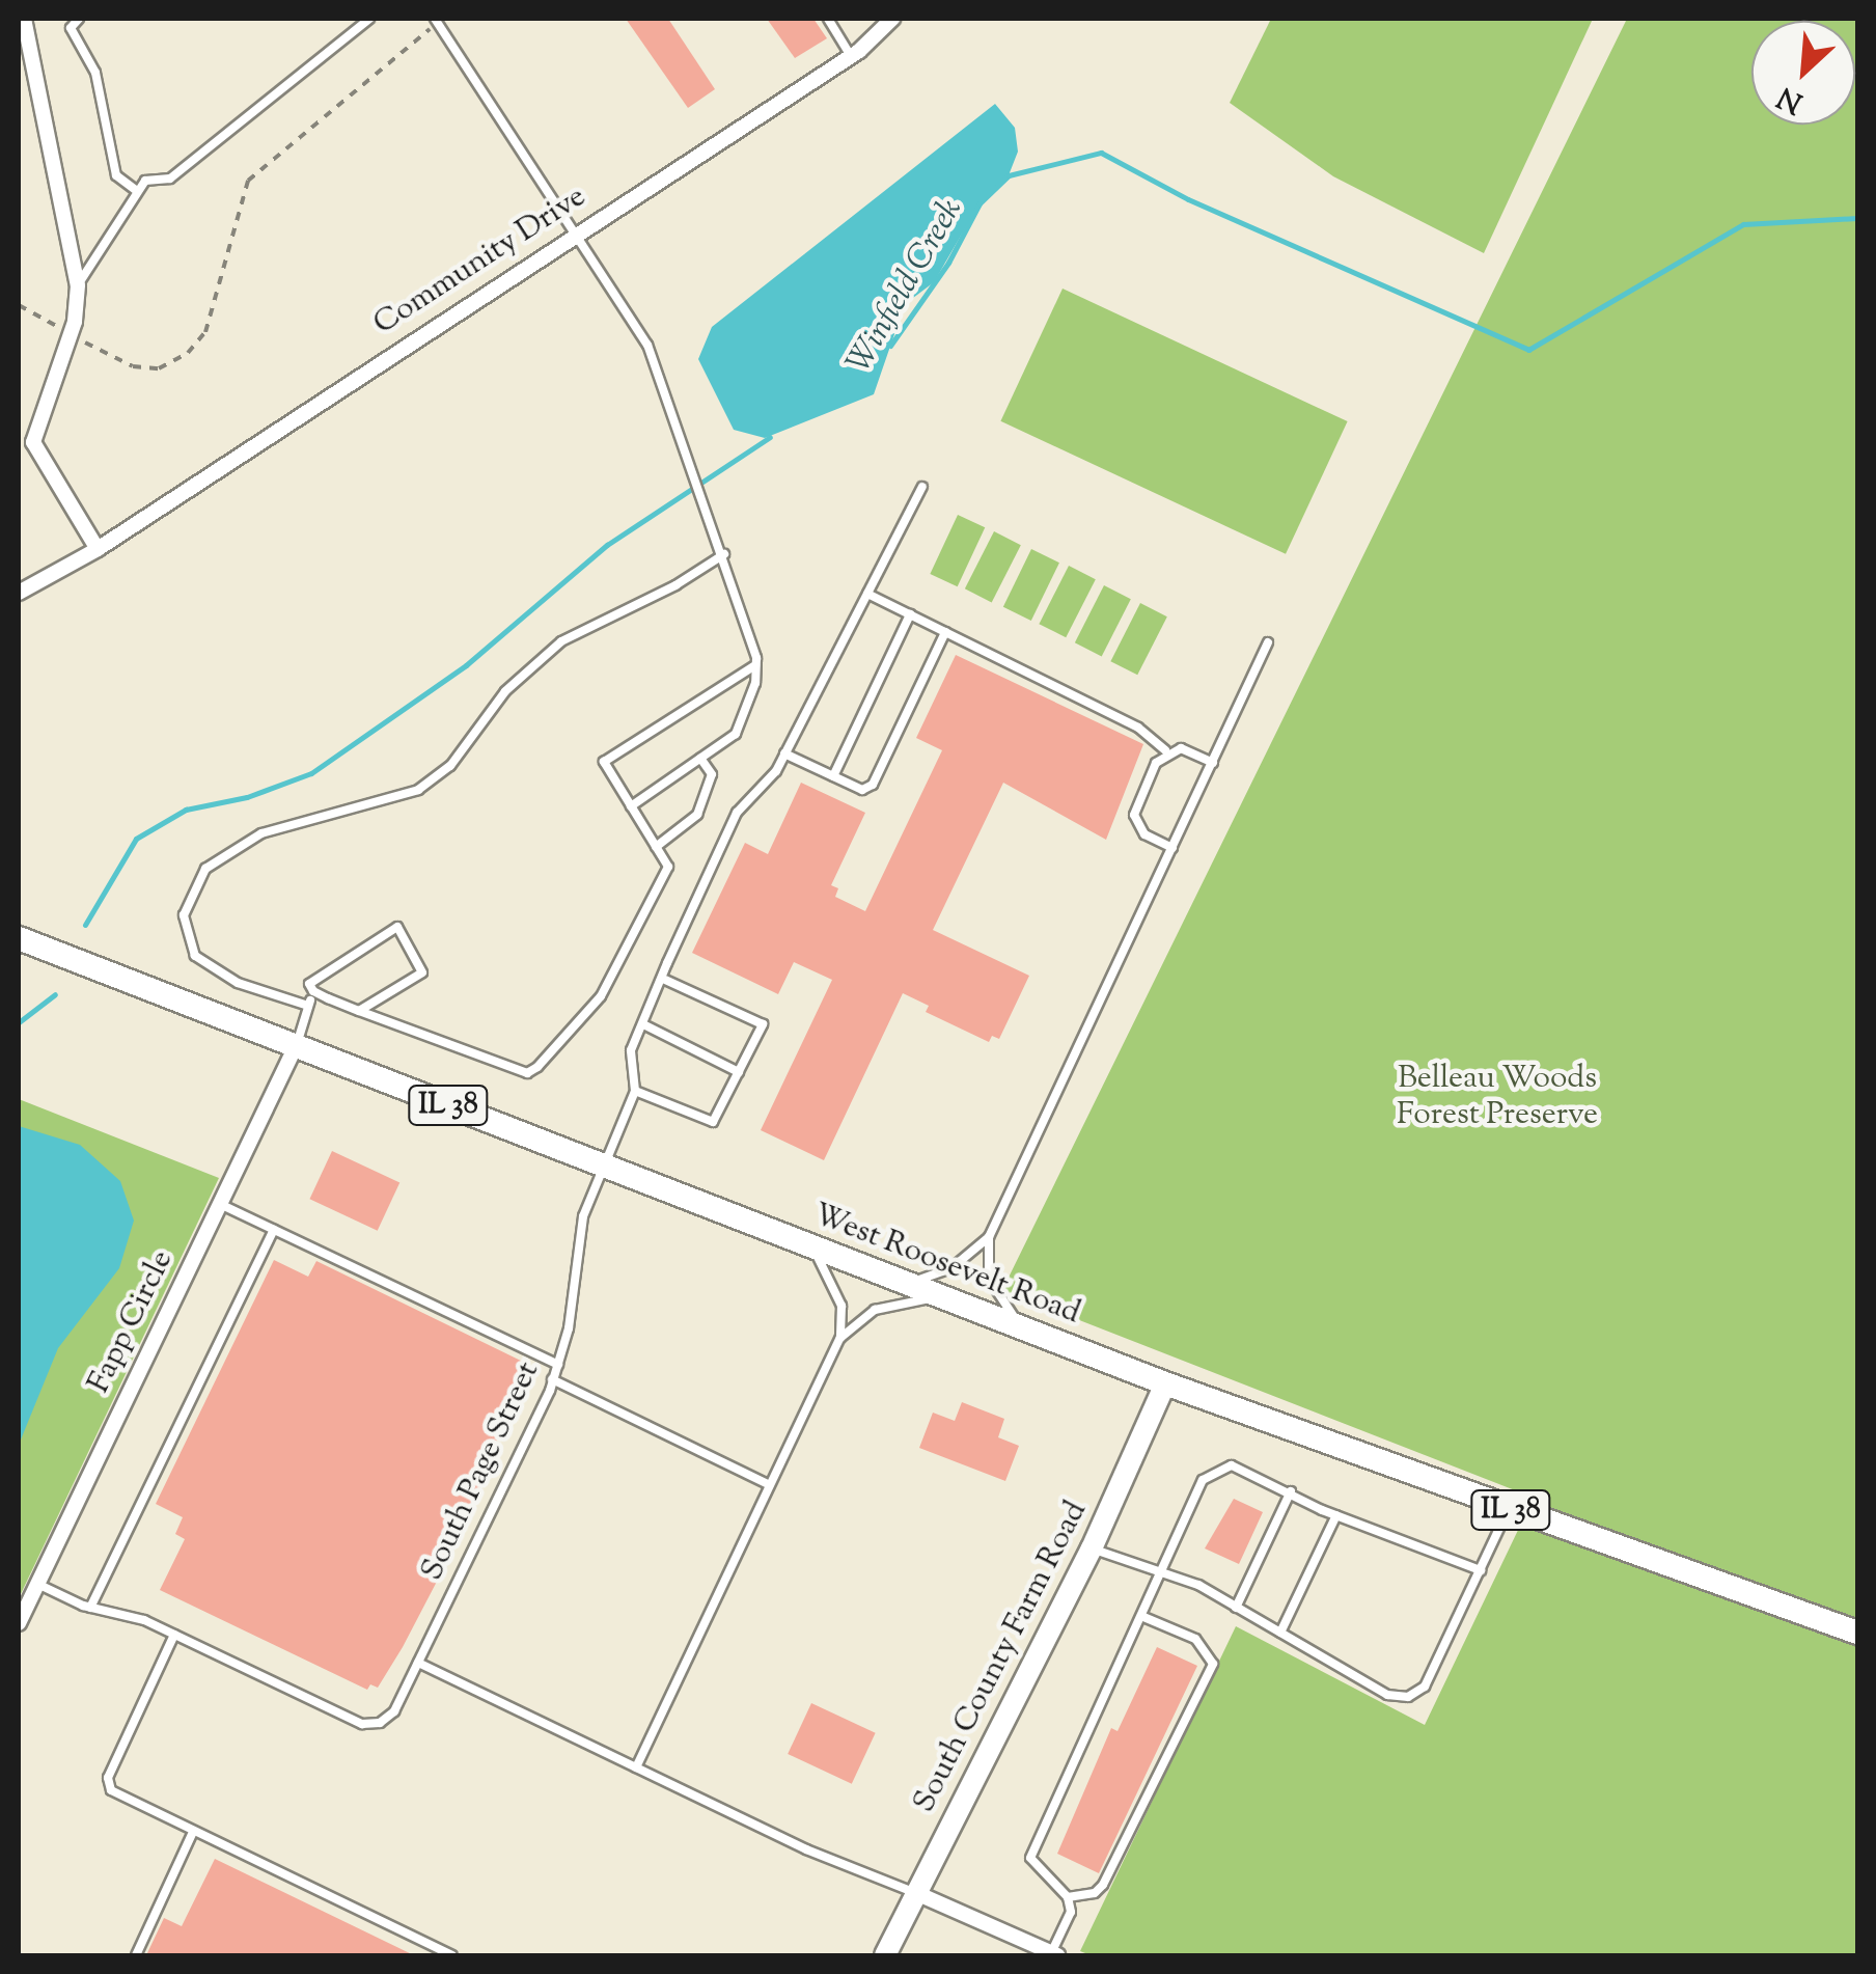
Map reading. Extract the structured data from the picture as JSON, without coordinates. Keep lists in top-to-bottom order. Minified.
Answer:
{"streets":{"main road":["IL 38","West Roosevelt Road","South County Farm Road"],"street":["Community Drive","Fapp Circle"],"lane":["South Page Street"]},"crossings":[["West Roosevelt Road","Fapp Circle"],["West Roosevelt Road","South Page Street"],["West Roosevelt Road","South County Farm Road"]],"water":["Winfield Creek"],"parks":["Belleau Woods Forest Preserve"],"north":"bottom left"}
